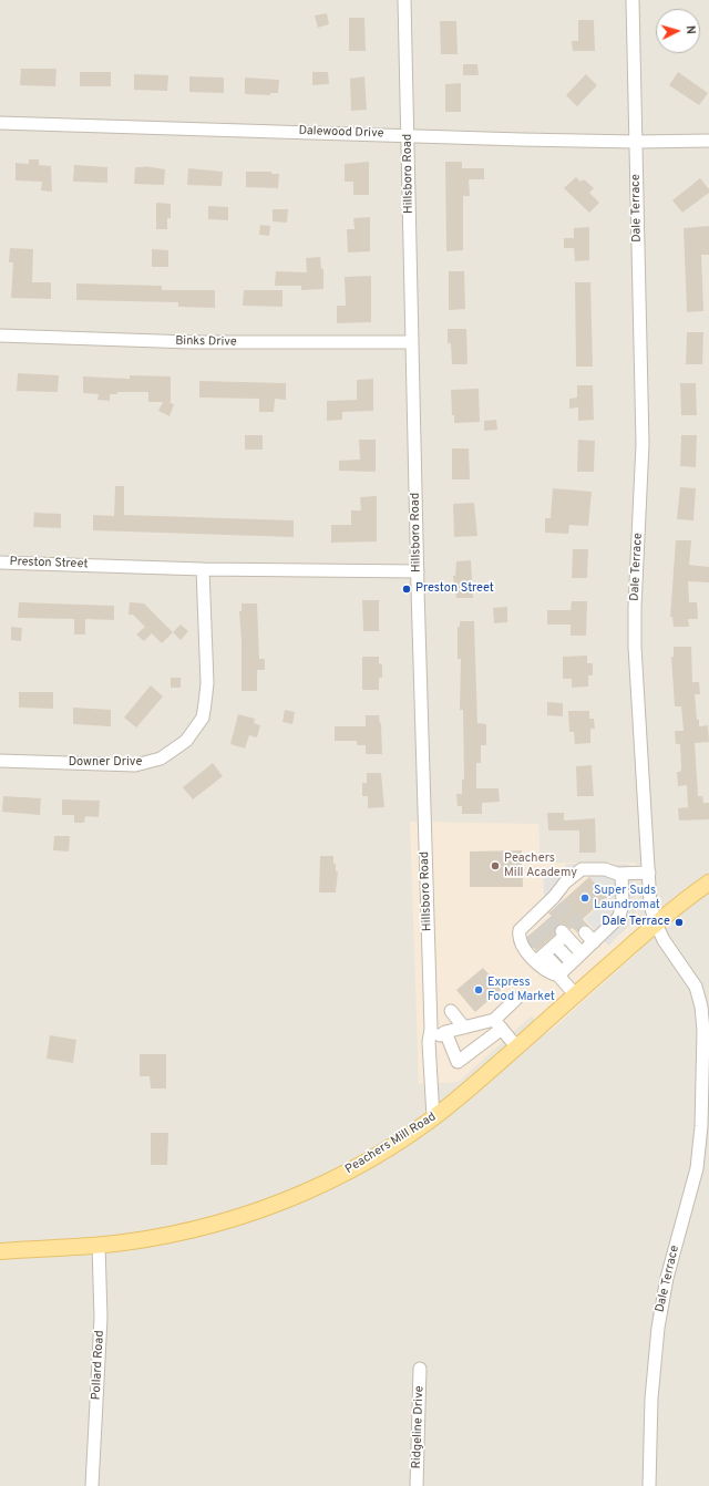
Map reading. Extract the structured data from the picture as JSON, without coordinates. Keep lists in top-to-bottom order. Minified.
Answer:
{"streets":{"main road":["Peachers Mill Road"],"street":["Dalewood Drive","Hillsboro Road","Dale Terrace","Binks Drive","Preston Street","Downer Drive","Pollard Road","Ridgeline Drive"]},"crossings":[["Dalewood Drive","Hillsboro Road"],["Dalewood Drive","Dale Terrace"],["Hillsboro Road","Binks Drive"],["Hillsboro Road","Preston Street"],["Hillsboro Road","Peachers Mill Road"],["Dale Terrace","Peachers Mill Road"],["Preston Street","Downer Drive"],["Peachers Mill Road","Pollard Road"]],"places":["Preston Street","Peachers Mill Academy","Super Suds Laundromat","Dale Terrace","Express Food Market"],"north":"right"}
